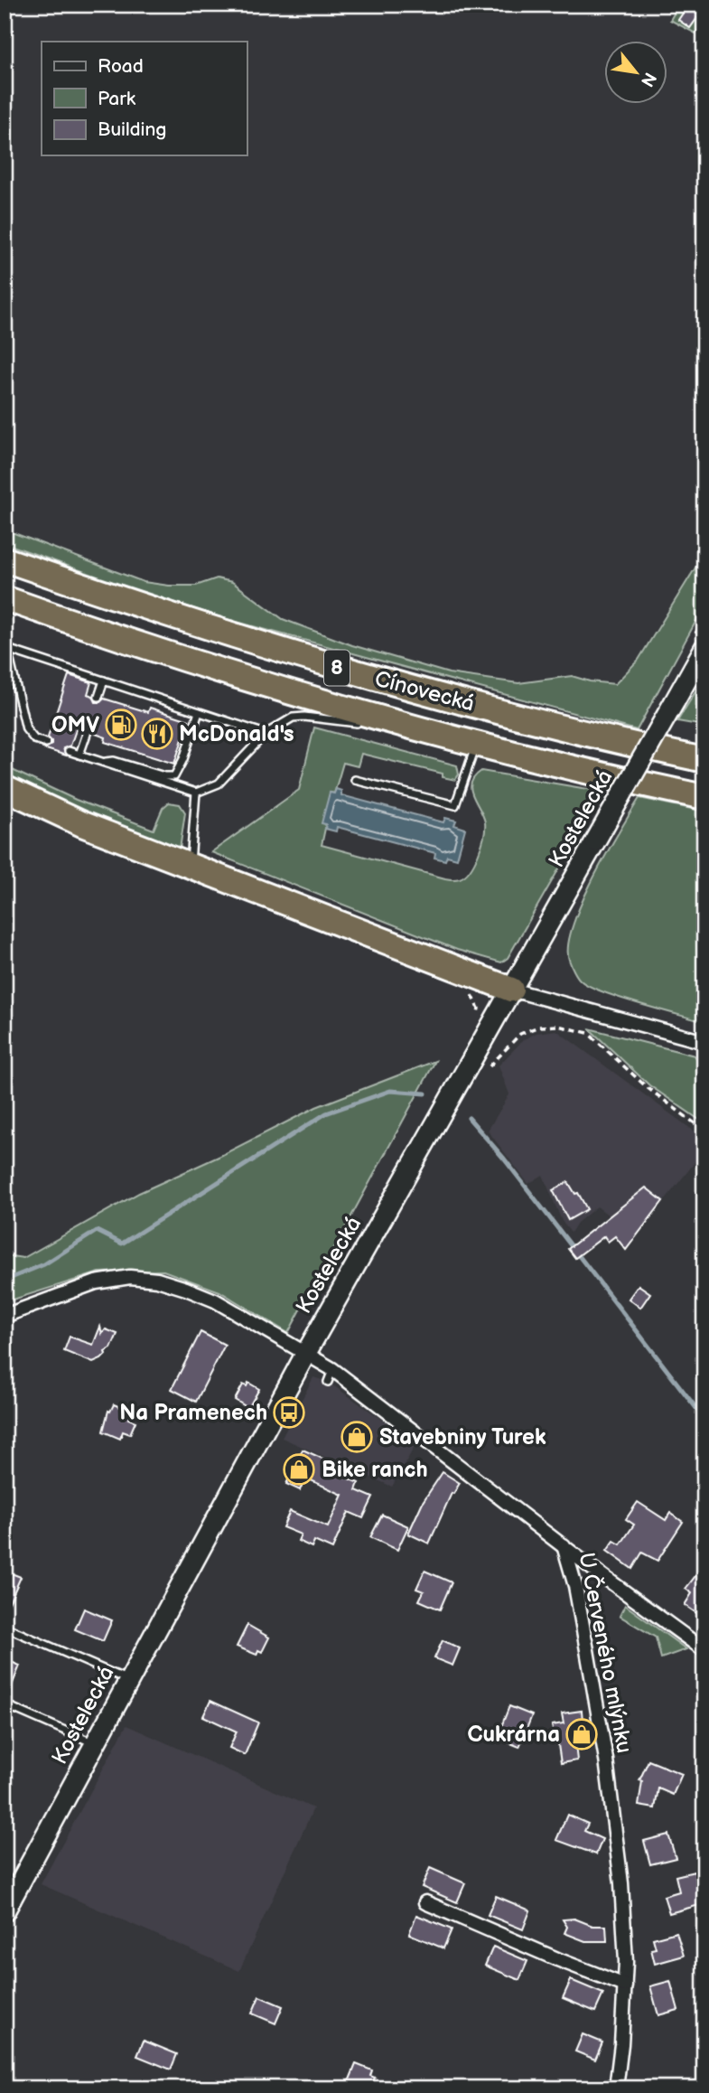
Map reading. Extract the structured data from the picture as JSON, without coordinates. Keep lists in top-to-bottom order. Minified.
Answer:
{"streets":{"highway":["8","Cínovecká"],"main road":["Kostelecká"],"street":["U Červeného mlýnku"]},"crossings":[["Kostelecká","U Červeného mlýnku"]],"places":{"fuel station":["OMV"],"restaurant":["McDonald's"],"bus stop":["Na Pramenech"],"shop":["Stavebniny Turek","Bike ranch","Cukrárna"]},"legend":["Road","Park","Building"],"north":"bottom right"}
